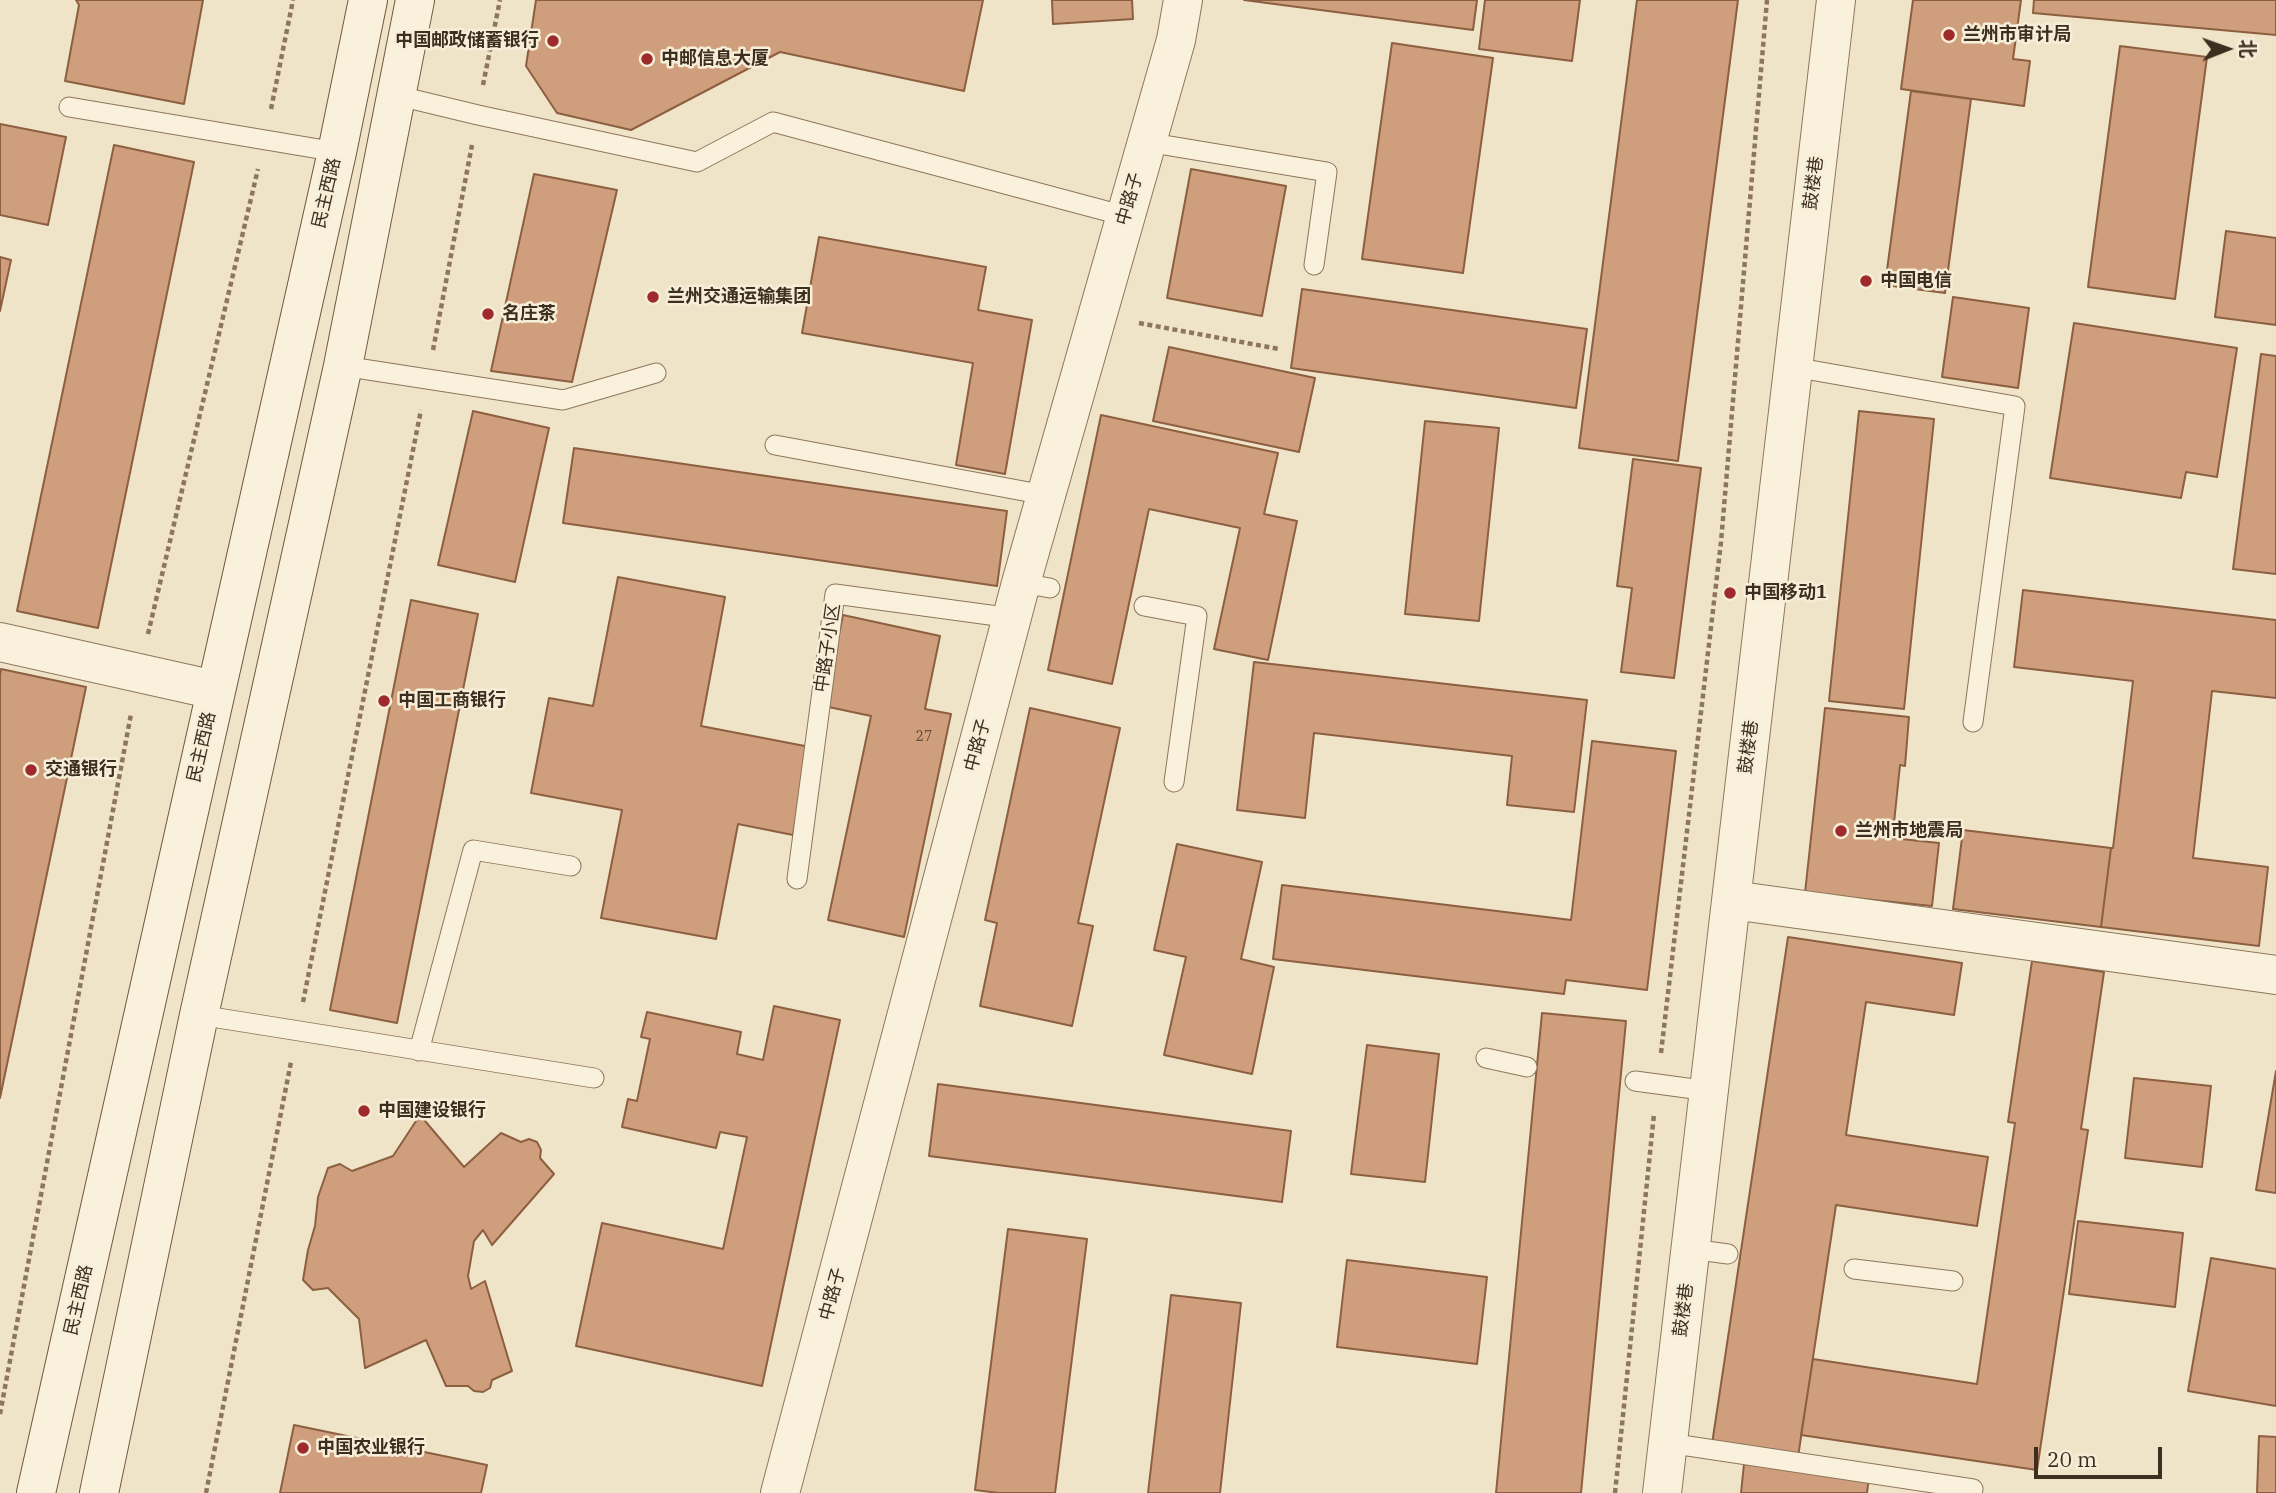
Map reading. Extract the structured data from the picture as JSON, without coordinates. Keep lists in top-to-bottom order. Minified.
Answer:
{"streets":{"street":["鼓楼巷","民主西路","中路子"],"lane":["中路子小区"]},"crossings":[["中路子","中路子小区"]],"places":["兰州市审计局","中国邮政储蓄银行","中邮信息大厦","中国电信","兰州交通运输集团","名庄茶","中国移动1","中国工商银行","交通银行","兰州市地震局","中国建设银行","中国农业银行"],"house_numbers":["27"],"scale_bar":"20 m","north":"right"}
